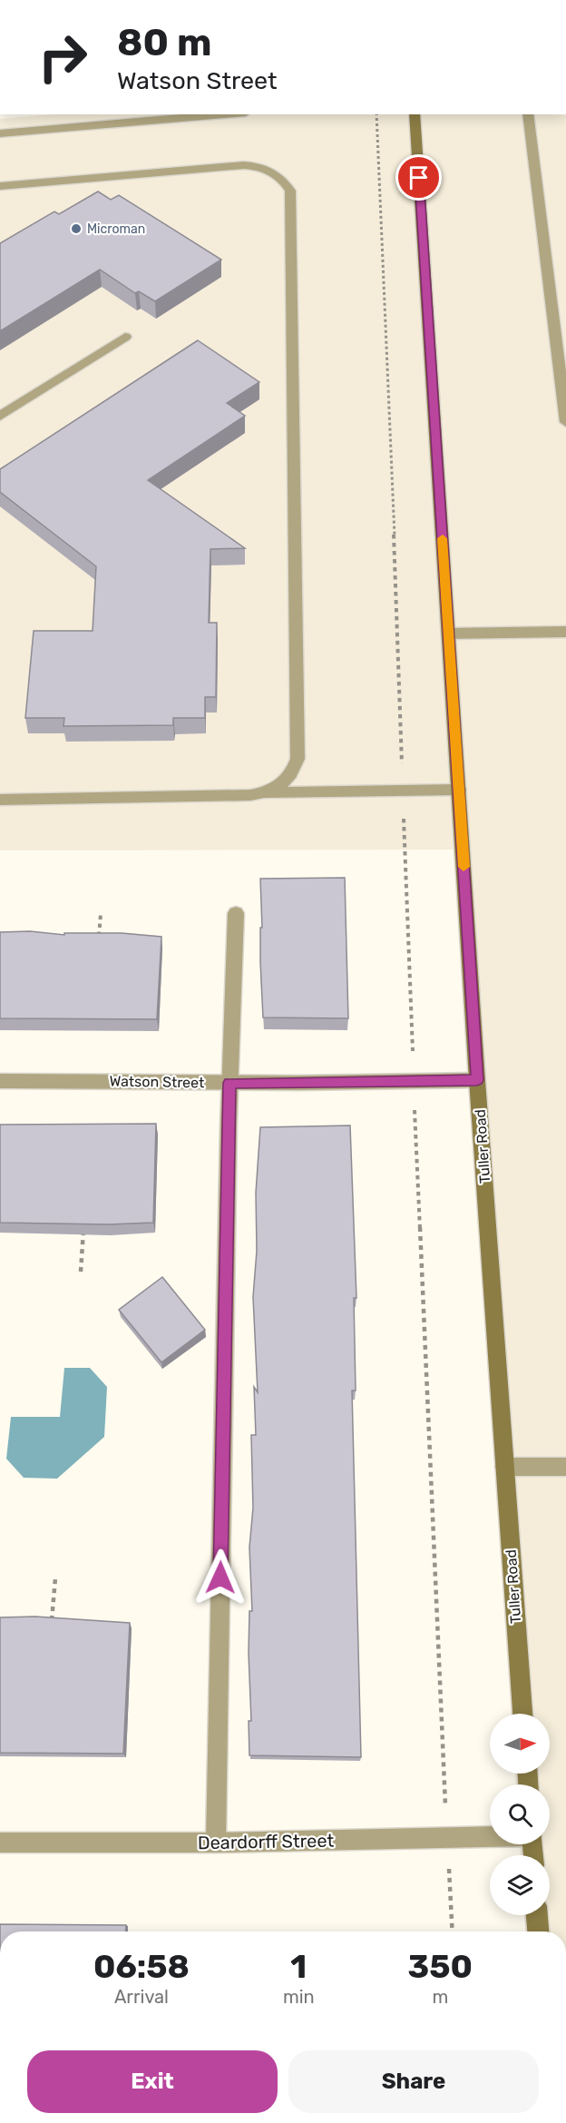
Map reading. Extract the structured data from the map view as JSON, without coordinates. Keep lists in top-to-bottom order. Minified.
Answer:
{"streets":{"street":["Watson Street","Tuller Road","Deardorff Street"]},"crossings":[["Watson Street","Tuller Road"]],"places":["Microman"],"north":"right","page":{"turn":["80 m","Watson Street"],"eta":["06:58","Arrival","1","min","350","m"],"buttons":["Exit","Share"]}}
